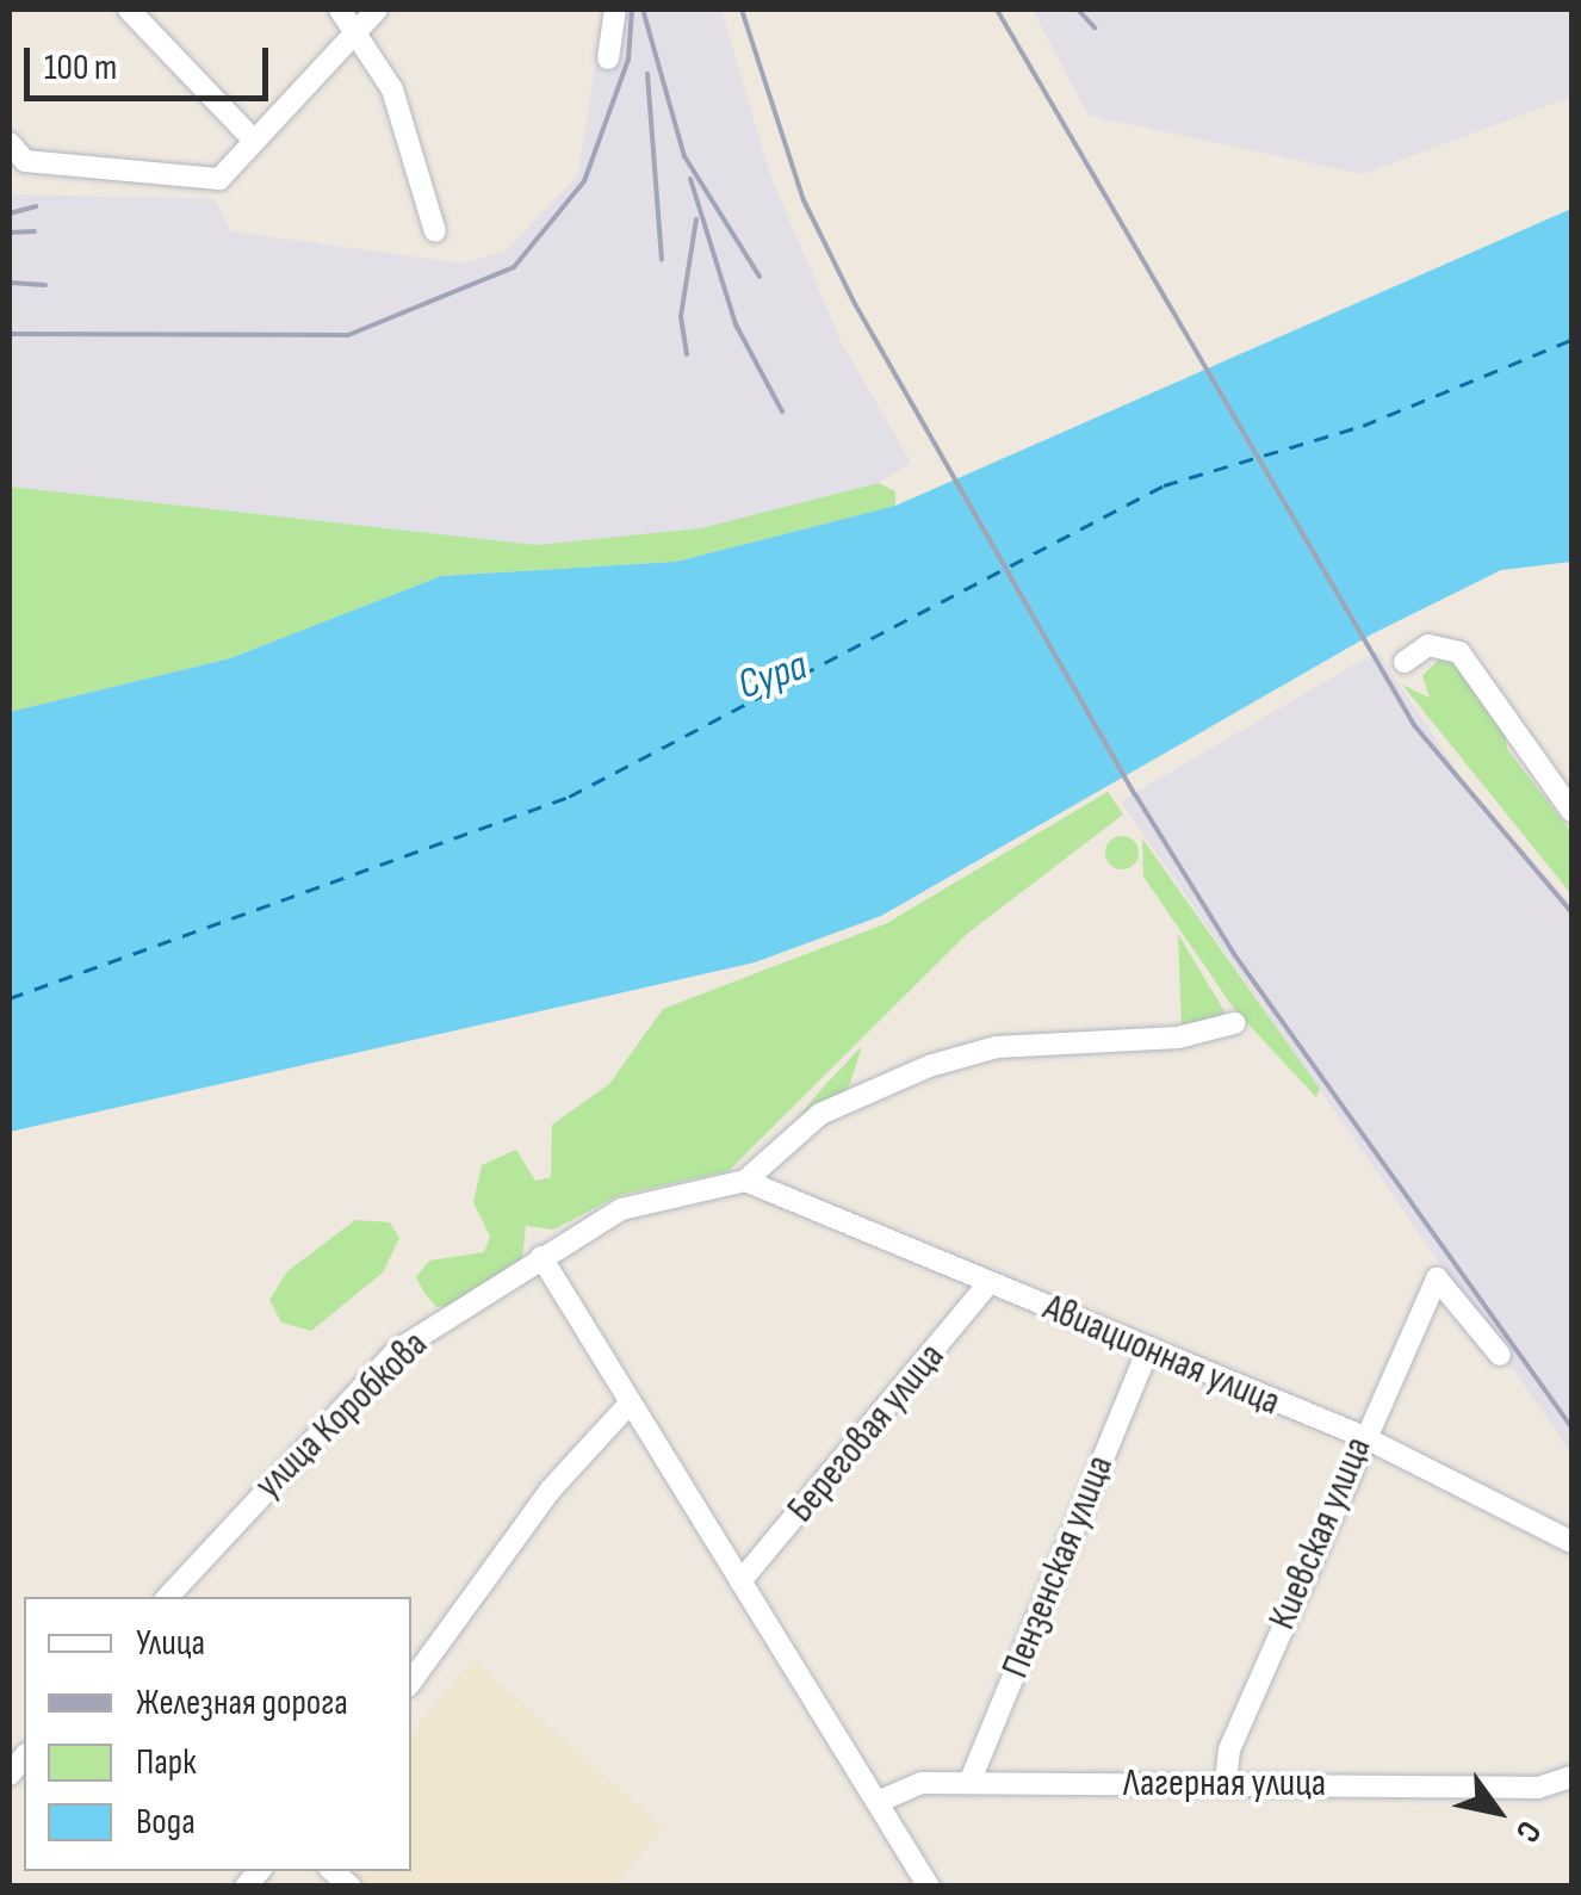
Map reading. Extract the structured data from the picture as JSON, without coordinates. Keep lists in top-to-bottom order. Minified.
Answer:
{"streets":{"street":["Авиационная улица","улица Коробкова","Береговая улица","Киевская улица","Пензенская улица","Лагерная улица"]},"crossings":[["Авиационная улица","улица Коробкова"],["Авиационная улица","Береговая улица"],["Авиационная улица","Киевская улица"],["Авиационная улица","Пензенская улица"],["Киевская улица","Лагерная улица"],["Пензенская улица","Лагерная улица"]],"water":["Сура"],"legend":["Улица","Железная дорога","Парк","Вода"],"scale_bar":"100 m","north":"bottom right"}
